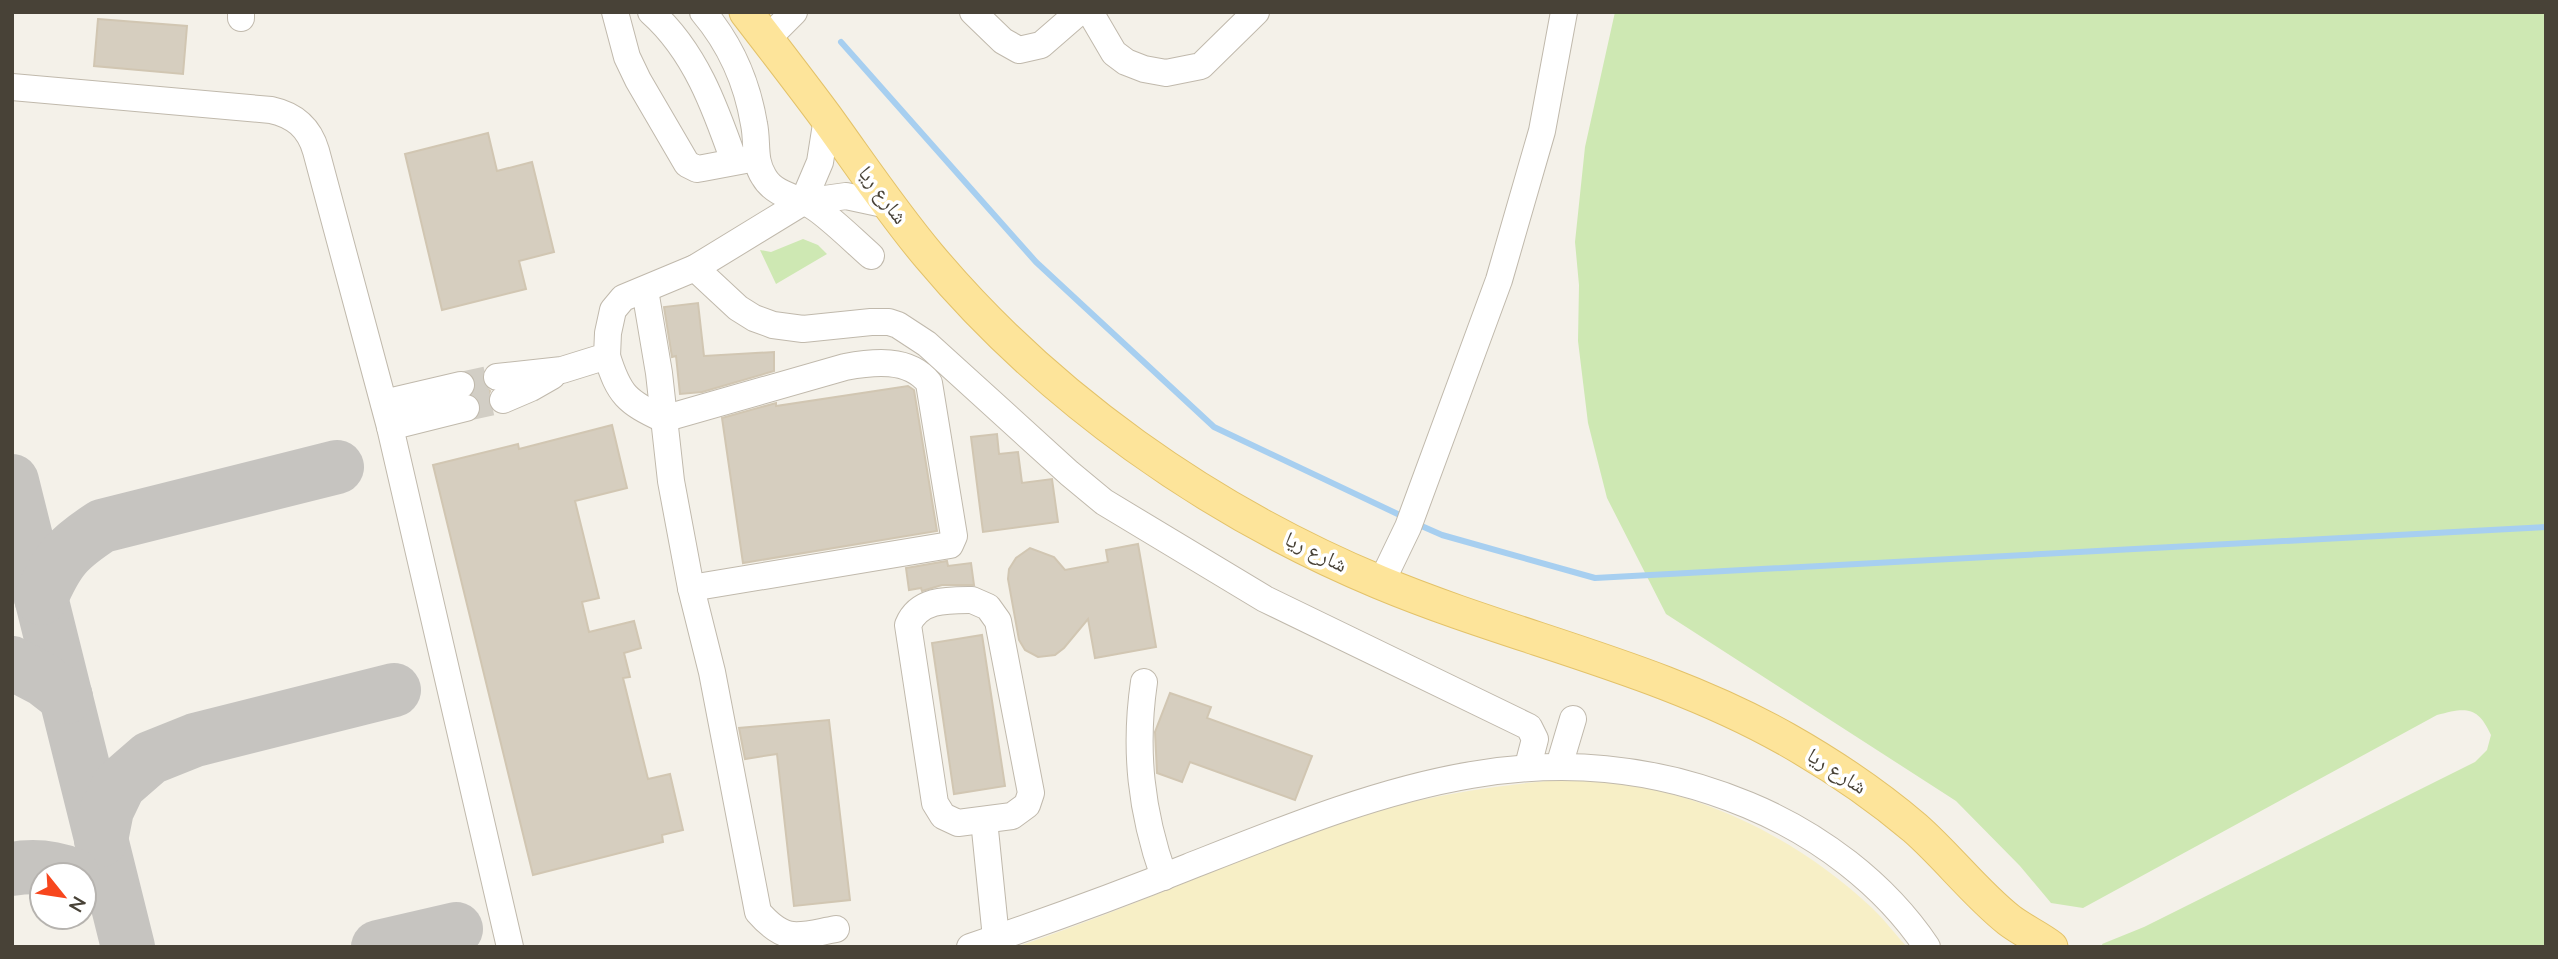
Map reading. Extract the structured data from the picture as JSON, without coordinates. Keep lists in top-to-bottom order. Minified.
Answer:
{"streets":{"main road":["شارع ريا"]},"north":"bottom right"}
